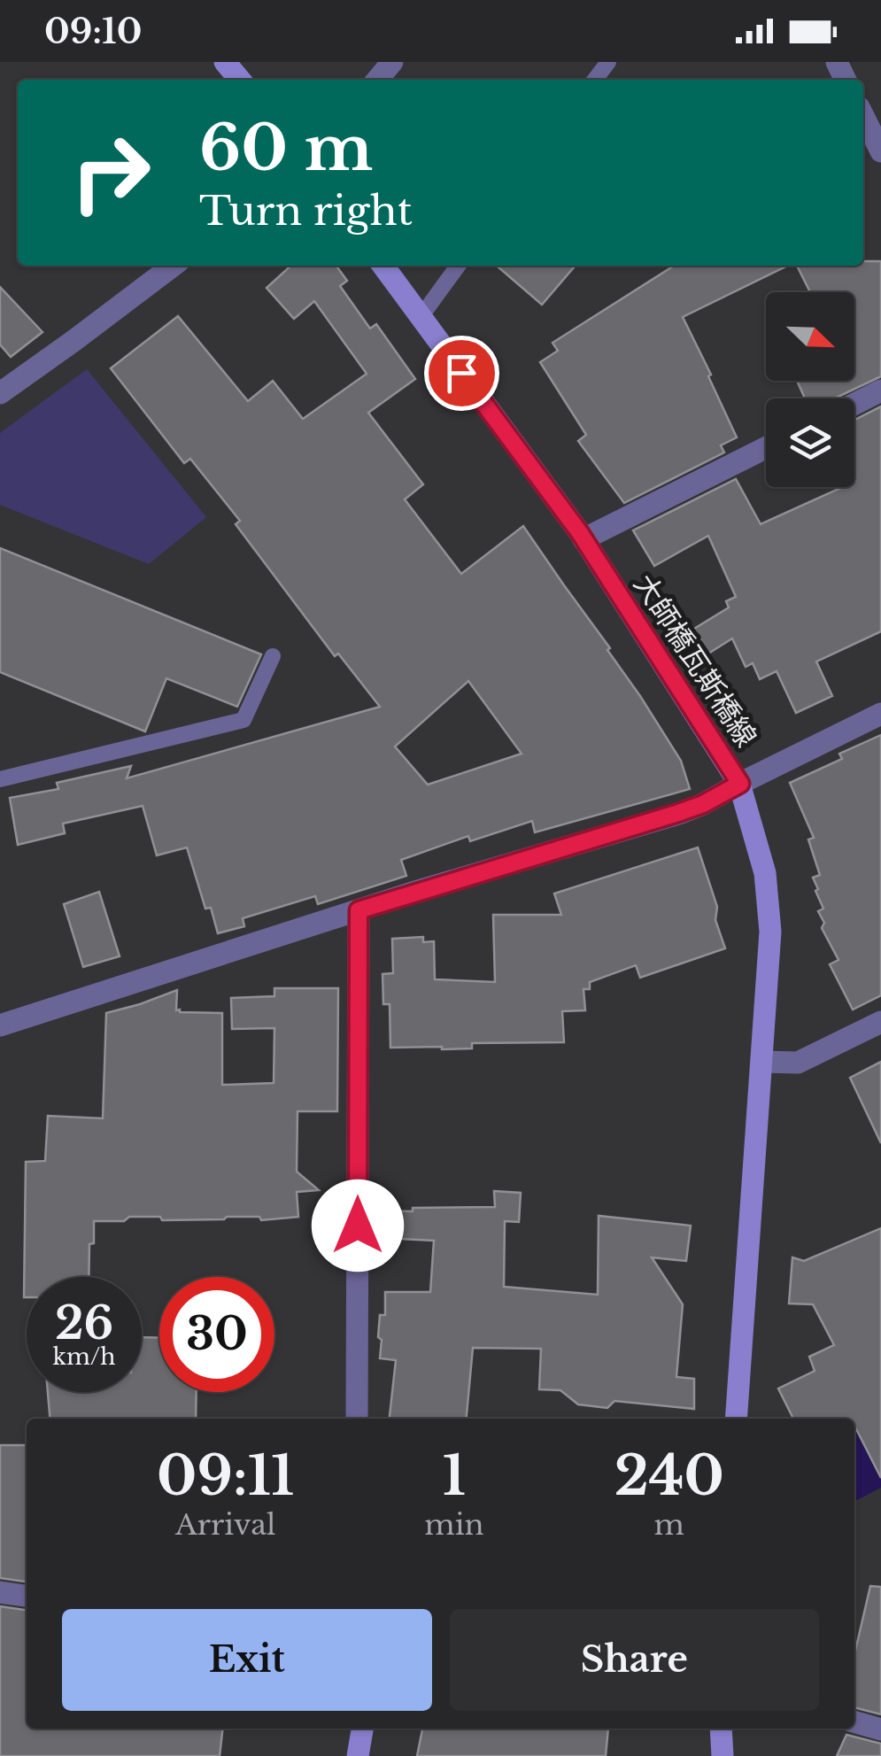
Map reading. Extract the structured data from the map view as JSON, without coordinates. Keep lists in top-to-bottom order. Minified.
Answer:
{"streets":{"street":["大師橋瓦斯橋線"]},"north":"bottom right","page":{"status":"09:10","turn":["60 m","Turn right"],"speed":"26 km/h","limit":"30","eta":["09:11","Arrival","1","min","240","m"],"buttons":["Exit","Share"]}}
